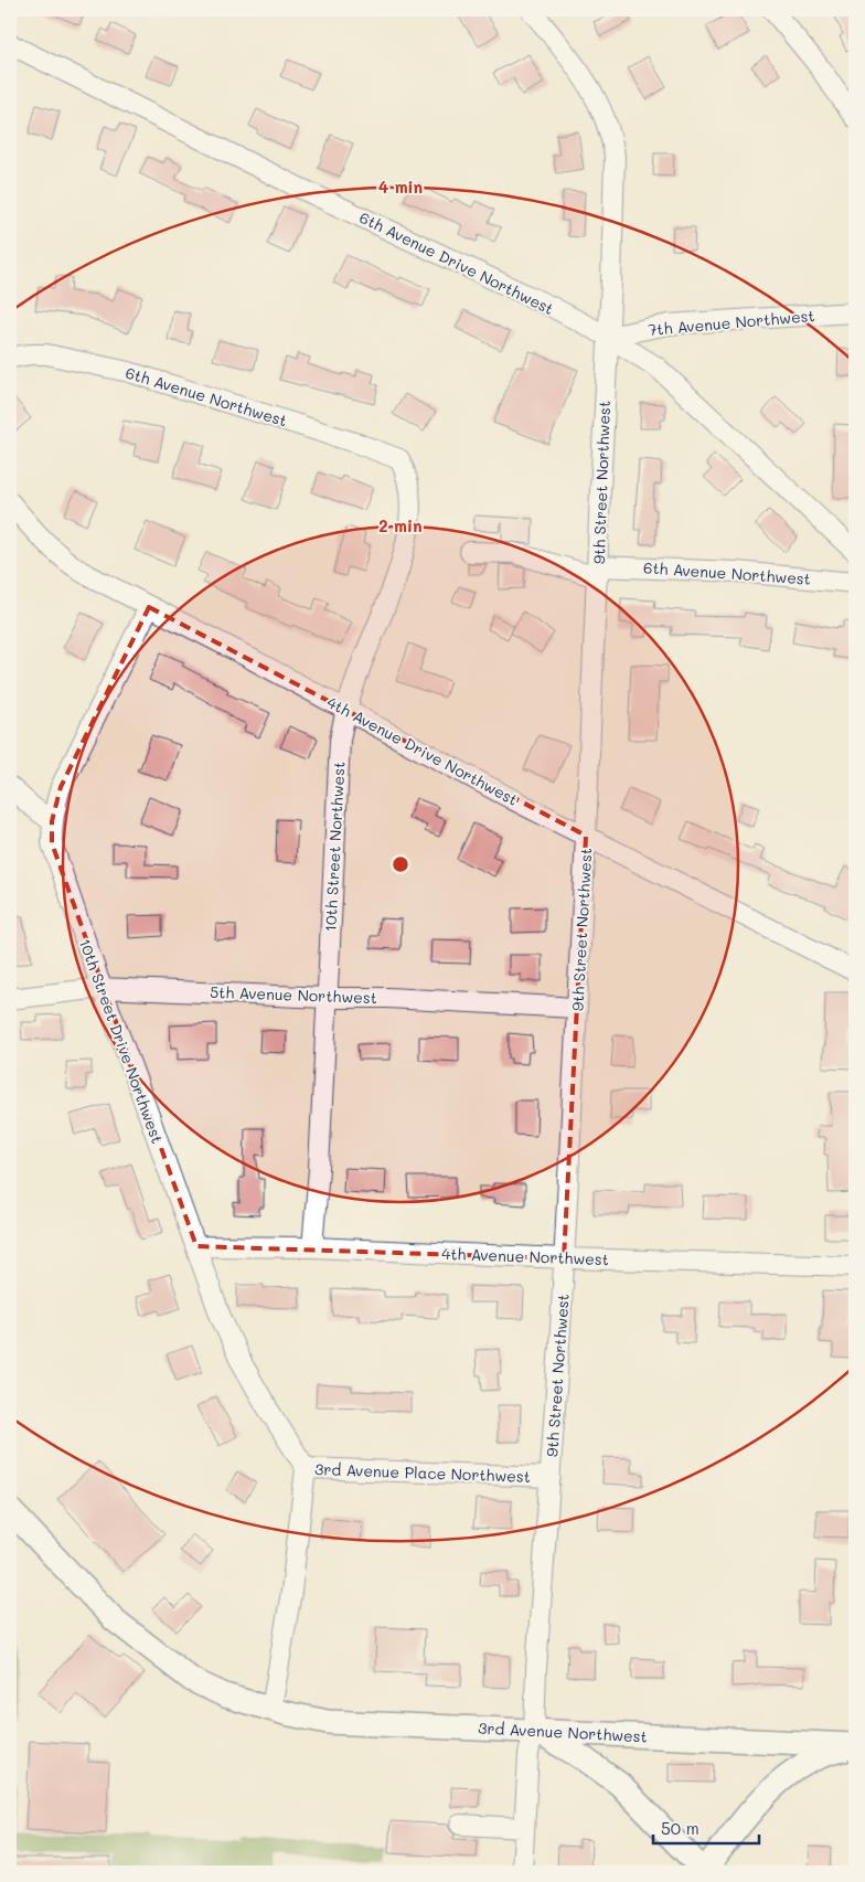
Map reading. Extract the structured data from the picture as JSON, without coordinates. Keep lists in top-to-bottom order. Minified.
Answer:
{"streets":{"main road":["3rd Avenue Northwest"],"street":["6th Avenue Drive Northwest","7th Avenue Northwest","6th Avenue Northwest","9th Street Northwest","4th Avenue Drive Northwest","10th Street Northwest","5th Avenue Northwest","10th Street Drive Northwest","4th Avenue Northwest","3rd Avenue Place Northwest"]},"crossings":[["6th Avenue Drive Northwest","7th Avenue Northwest"],["6th Avenue Drive Northwest","9th Street Northwest"],["7th Avenue Northwest","9th Street Northwest"],["6th Avenue Northwest","9th Street Northwest"],["6th Avenue Northwest","10th Street Northwest"],["9th Street Northwest","4th Avenue Drive Northwest"],["9th Street Northwest","5th Avenue Northwest"],["9th Street Northwest","4th Avenue Northwest"],["9th Street Northwest","3rd Avenue Place Northwest"],["9th Street Northwest","3rd Avenue Northwest"],["4th Avenue Drive Northwest","10th Street Northwest"],["4th Avenue Drive Northwest","10th Street Drive Northwest"],["10th Street Northwest","5th Avenue Northwest"],["10th Street Northwest","4th Avenue Northwest"],["5th Avenue Northwest","10th Street Drive Northwest"],["10th Street Drive Northwest","4th Avenue Northwest"],["10th Street Drive Northwest","3rd Avenue Place Northwest"],["3rd Avenue Place Northwest","3rd Avenue Northwest"]],"scale_bar":"50 m","rings":["4 min","2 min"]}
